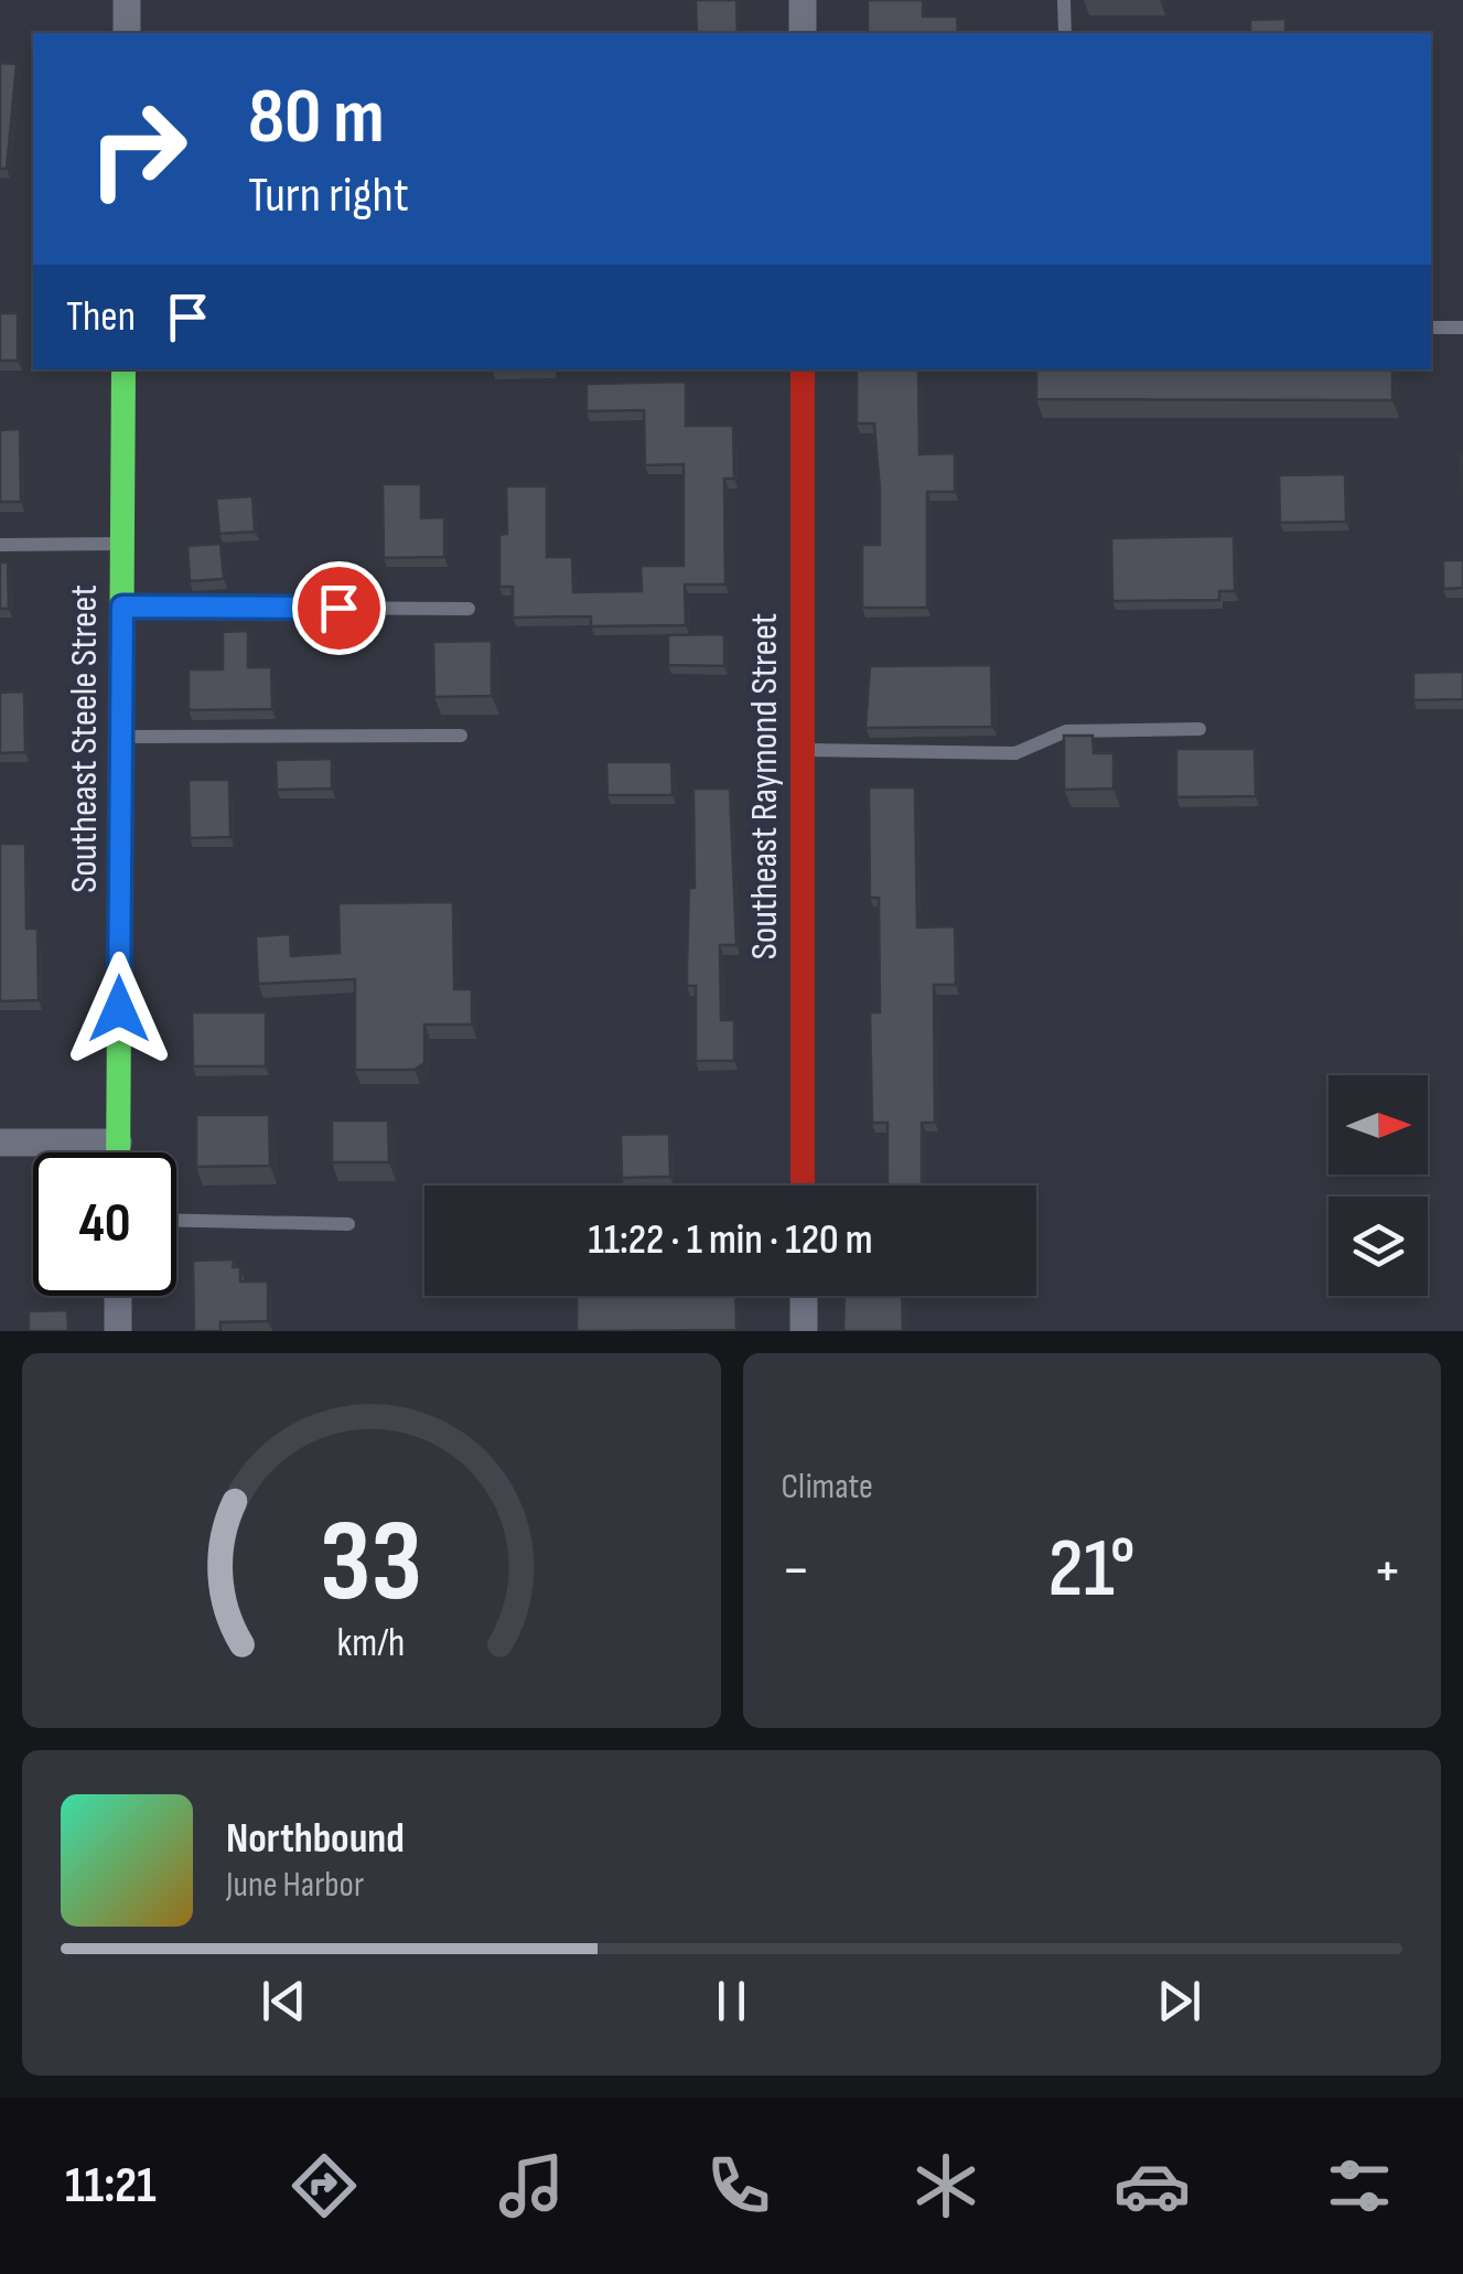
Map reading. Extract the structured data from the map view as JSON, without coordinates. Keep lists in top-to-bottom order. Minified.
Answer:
{"streets":{"street":["Southeast Steele Street","Southeast Raymond Street"]},"north":"right","page":{"turn":["80 m","Turn right"],"then":"Then","limit":"40","trip":"11:22 · 1 min · 120 m","tile":"Climate","heat":["−","21°","+"],"song":["Northbound","June Harbor"],"tabs":"11:21","gauge":["33","km/h"]}}
